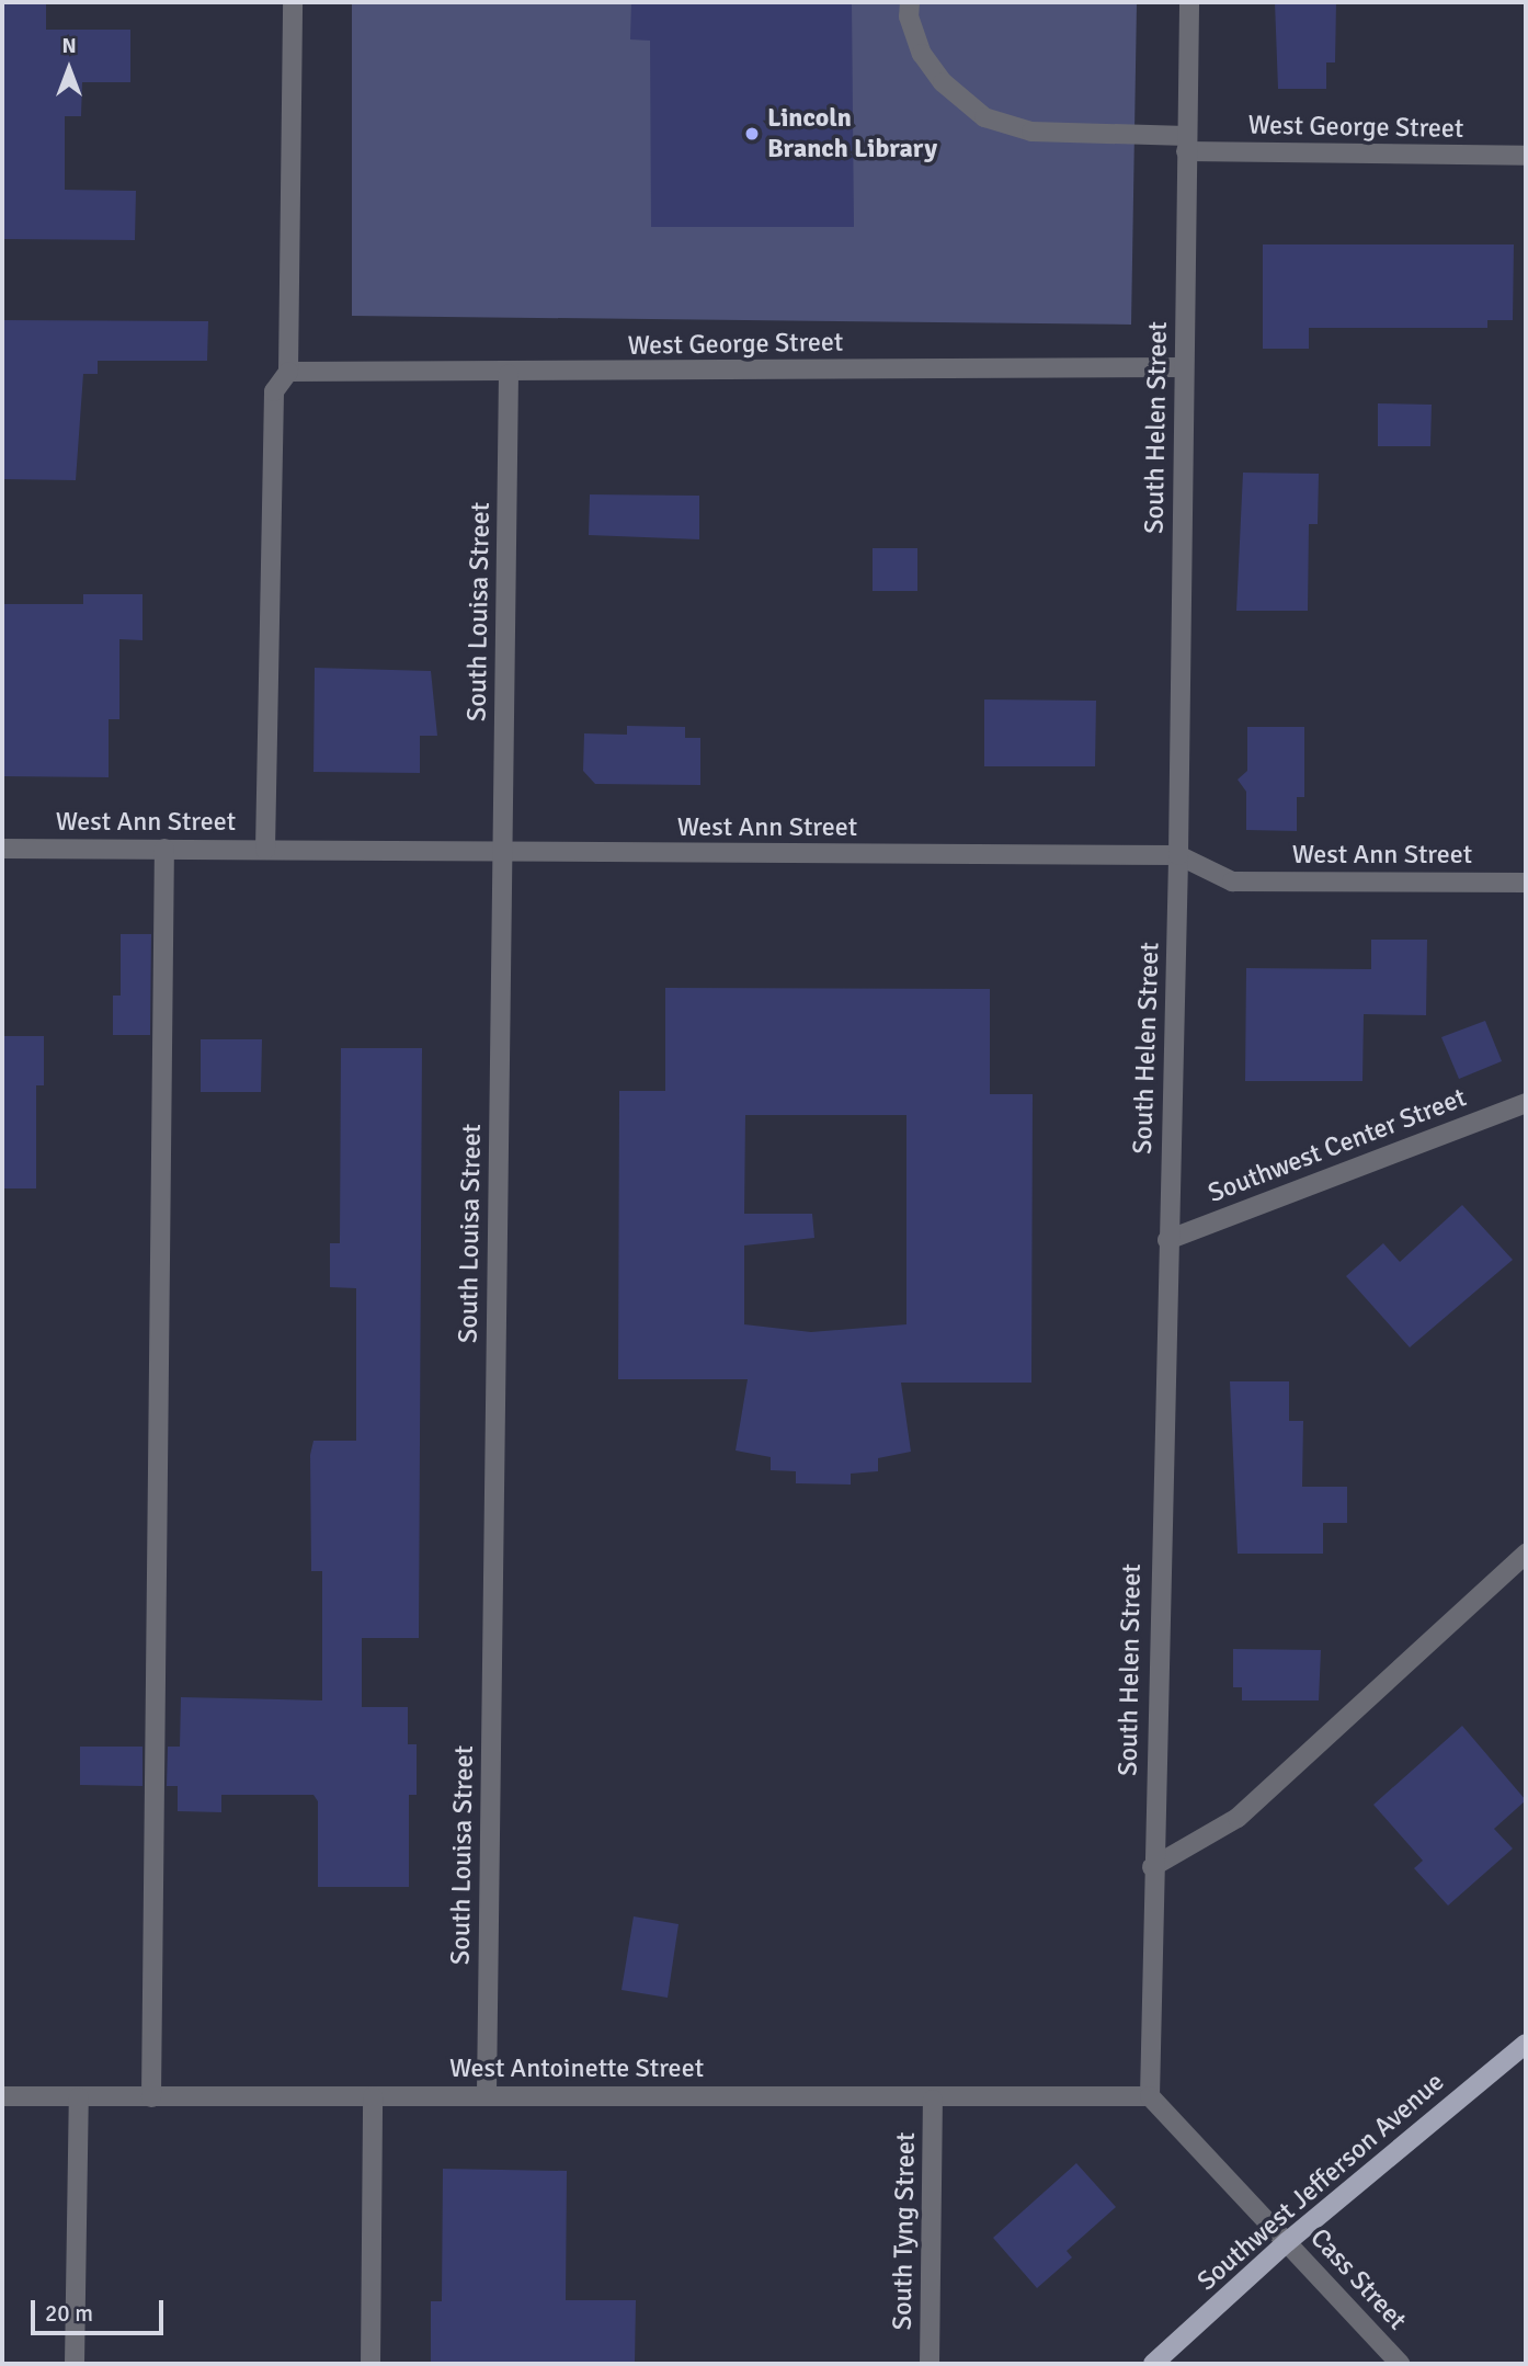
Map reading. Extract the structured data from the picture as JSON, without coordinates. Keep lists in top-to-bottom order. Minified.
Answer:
{"streets":{"main road":["Southwest Jefferson Avenue"],"street":["West George Street","South Helen Street","South Louisa Street","West Ann Street","Southwest Center Street","West Antoinette Street","South Tyng Street","Cass Street"]},"crossings":[["West George Street","South Helen Street"],["West George Street","South Louisa Street"],["South Helen Street","West Ann Street"],["South Helen Street","Southwest Center Street"],["South Helen Street","West Antoinette Street"],["South Helen Street","Cass Street"],["South Louisa Street","West Ann Street"],["South Louisa Street","West Antoinette Street"],["West Antoinette Street","South Tyng Street"],["West Antoinette Street","Cass Street"],["Southwest Jefferson Avenue","Cass Street"]],"places":["Lincoln Branch Library"],"scale_bar":"20 m","north":"top"}
